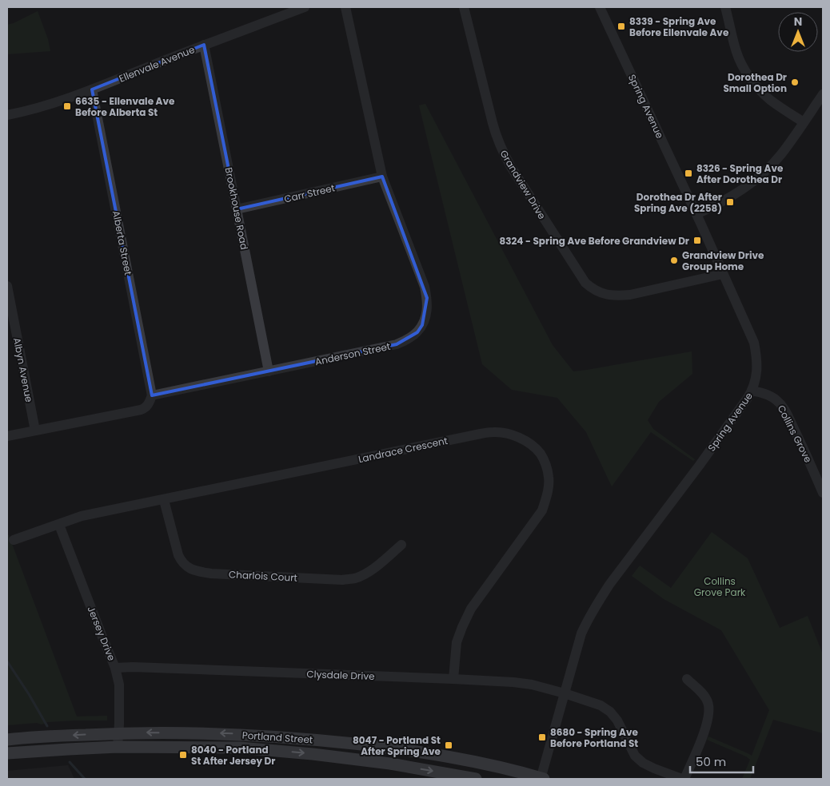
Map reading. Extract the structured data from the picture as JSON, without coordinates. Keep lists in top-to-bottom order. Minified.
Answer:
{"streets":{"main road":["Portland Street"],"street":["Ellenvale Avenue","Spring Avenue","Grandview Drive","Carr Street","Brookhouse Road","Alberta Street","Anderson Street","Albyn Avenue","Collins Grove","Landrace Crescent","Charlois Court","Jersey Drive","Clysdale Drive"]},"crossings":[["Ellenvale Avenue","Brookhouse Road"],["Ellenvale Avenue","Alberta Street"],["Spring Avenue","Grandview Drive"],["Spring Avenue","Collins Grove"],["Spring Avenue","Clysdale Drive"],["Spring Avenue","Portland Street"],["Carr Street","Brookhouse Road"],["Carr Street","Anderson Street"],["Brookhouse Road","Anderson Street"],["Alberta Street","Anderson Street"],["Landrace Crescent","Charlois Court"],["Landrace Crescent","Jersey Drive"],["Landrace Crescent","Clysdale Drive"],["Jersey Drive","Clysdale Drive"],["Jersey Drive","Portland Street"]],"parks":["Collins Grove Park"],"places":{"transit":["8339 - Spring Ave Before Ellenvale Ave","6635 - Ellenvale Ave Before Alberta St","8326 - Spring Ave After Dorothea Dr","Dorothea Dr After Spring Ave (2258)","8324 - Spring Ave Before Grandview Dr","8680 - Spring Ave Before Portland St","8047 - Portland St After Spring Ave","8040 - Portland St After Jersey Dr"],"other":["Dorothea Dr Small Option","Grandview Drive Group Home"]},"scale_bar":"50 m","north":"top"}
